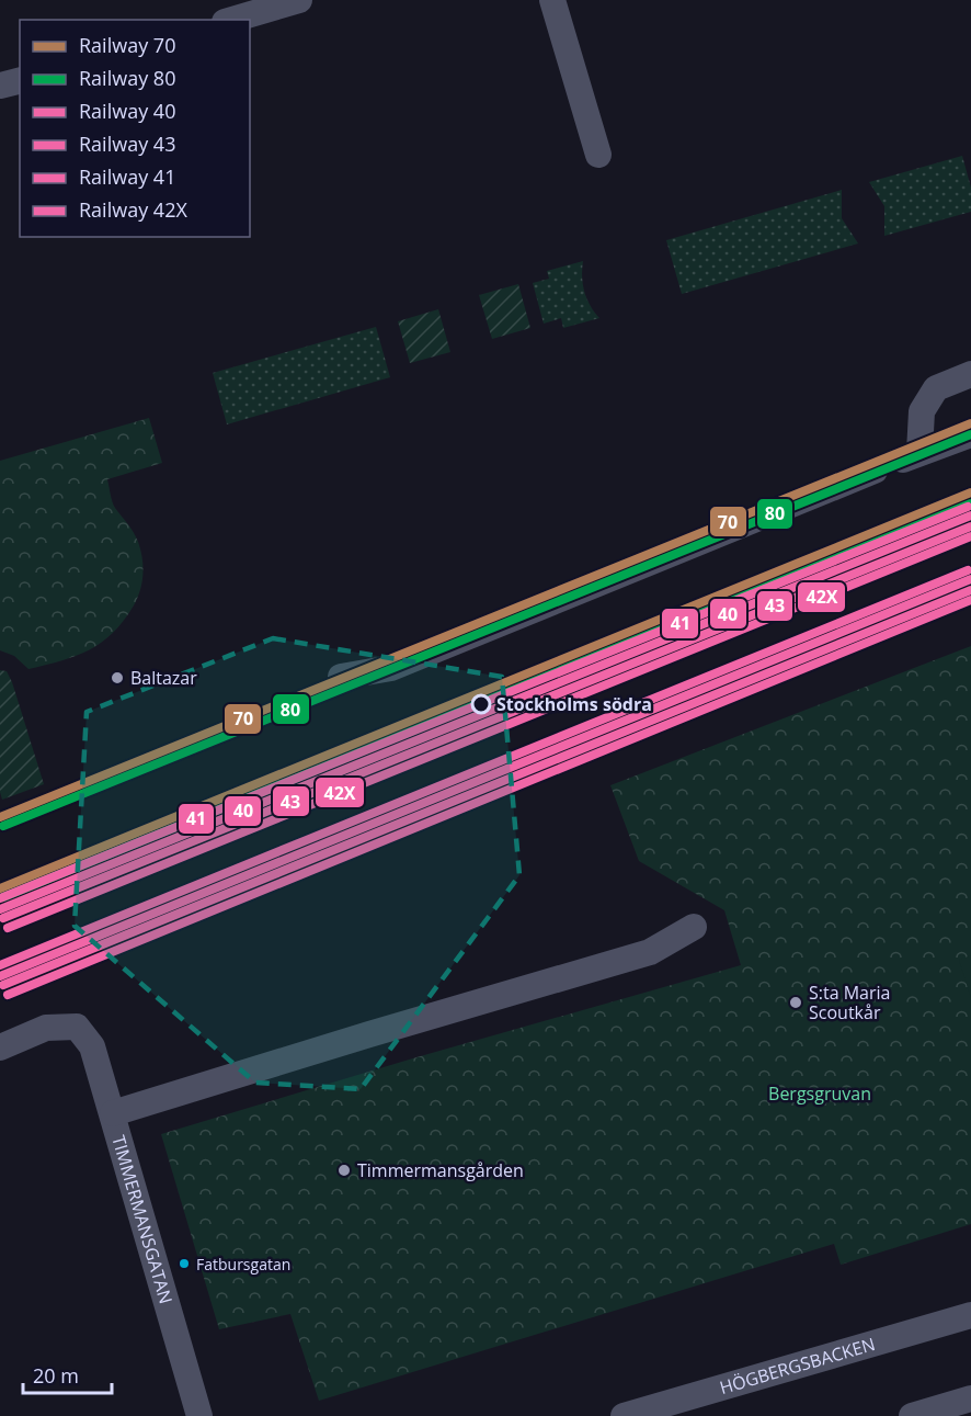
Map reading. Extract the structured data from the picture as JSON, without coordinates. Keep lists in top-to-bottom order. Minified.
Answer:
{"streets":{"street":["TIMMERMANSGATAN","HÖGBERGSBACKEN"]},"parks":["Bergsgruvan"],"places":["Baltazar","Stockholms södra","S:ta Maria Scoutkår","Timmermansgården","Fatbursgatan"],"lines":["rail line 70","rail line 80","rail line 41","rail line 40","rail line 43","rail line 42X"],"legend":["Railway 70","Railway 80","Railway 40","Railway 43","Railway 41","Railway 42X"],"scale_bar":"20 m"}
